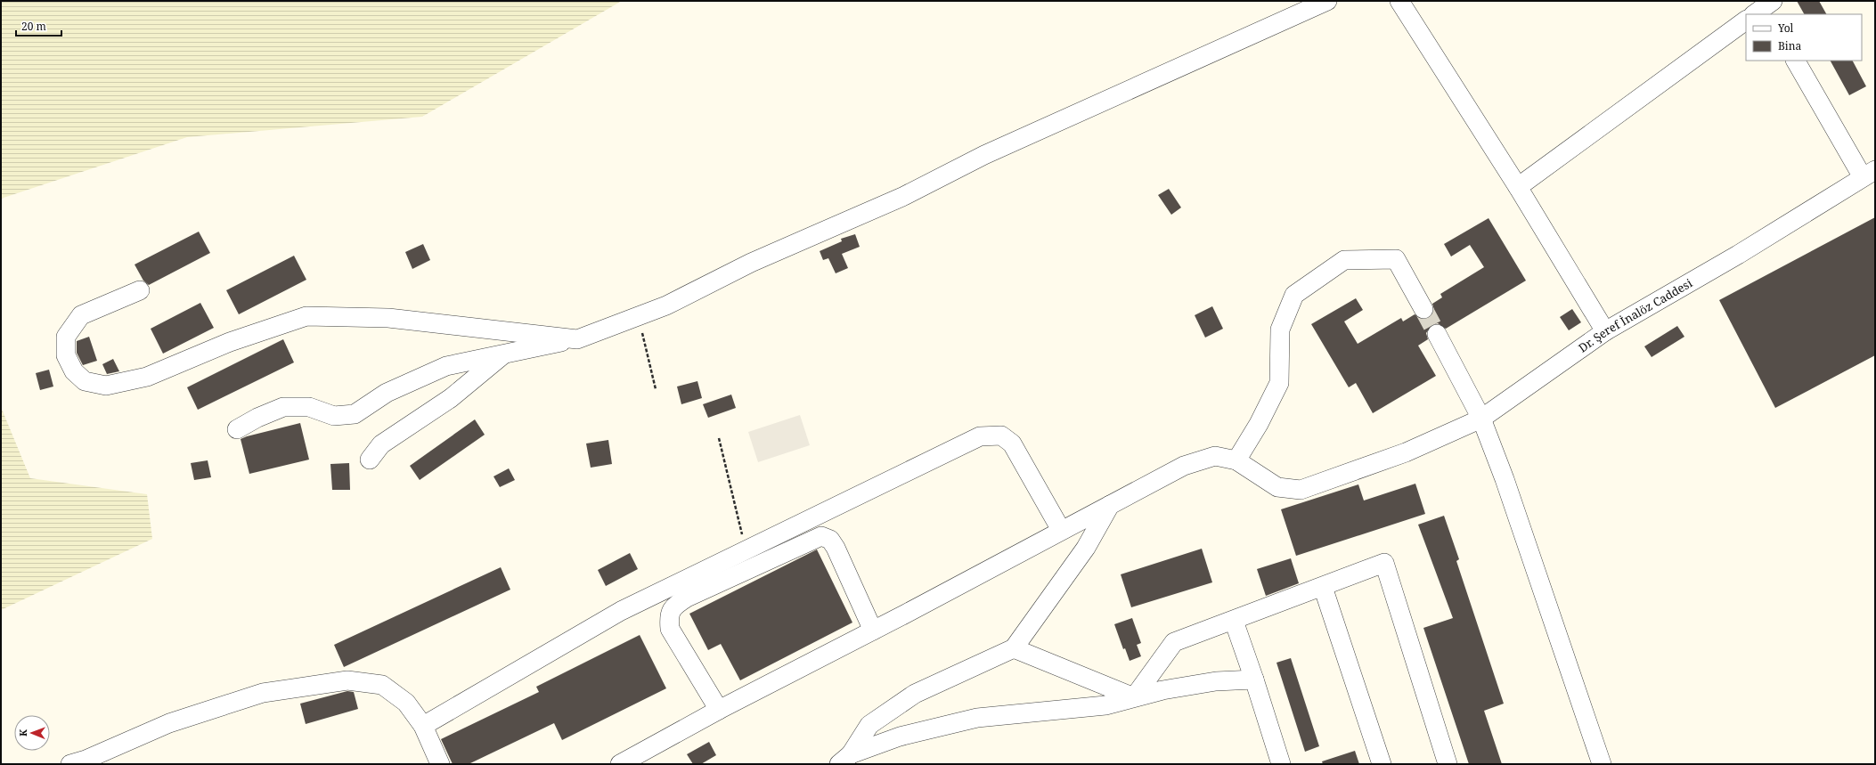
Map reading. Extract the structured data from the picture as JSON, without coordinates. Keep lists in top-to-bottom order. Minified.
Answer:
{"streets":{"lane":["Dr. Şeref İnalöz Caddesi"]},"legend":["Yol","Bina"],"scale_bar":"20 m","north":"left"}
